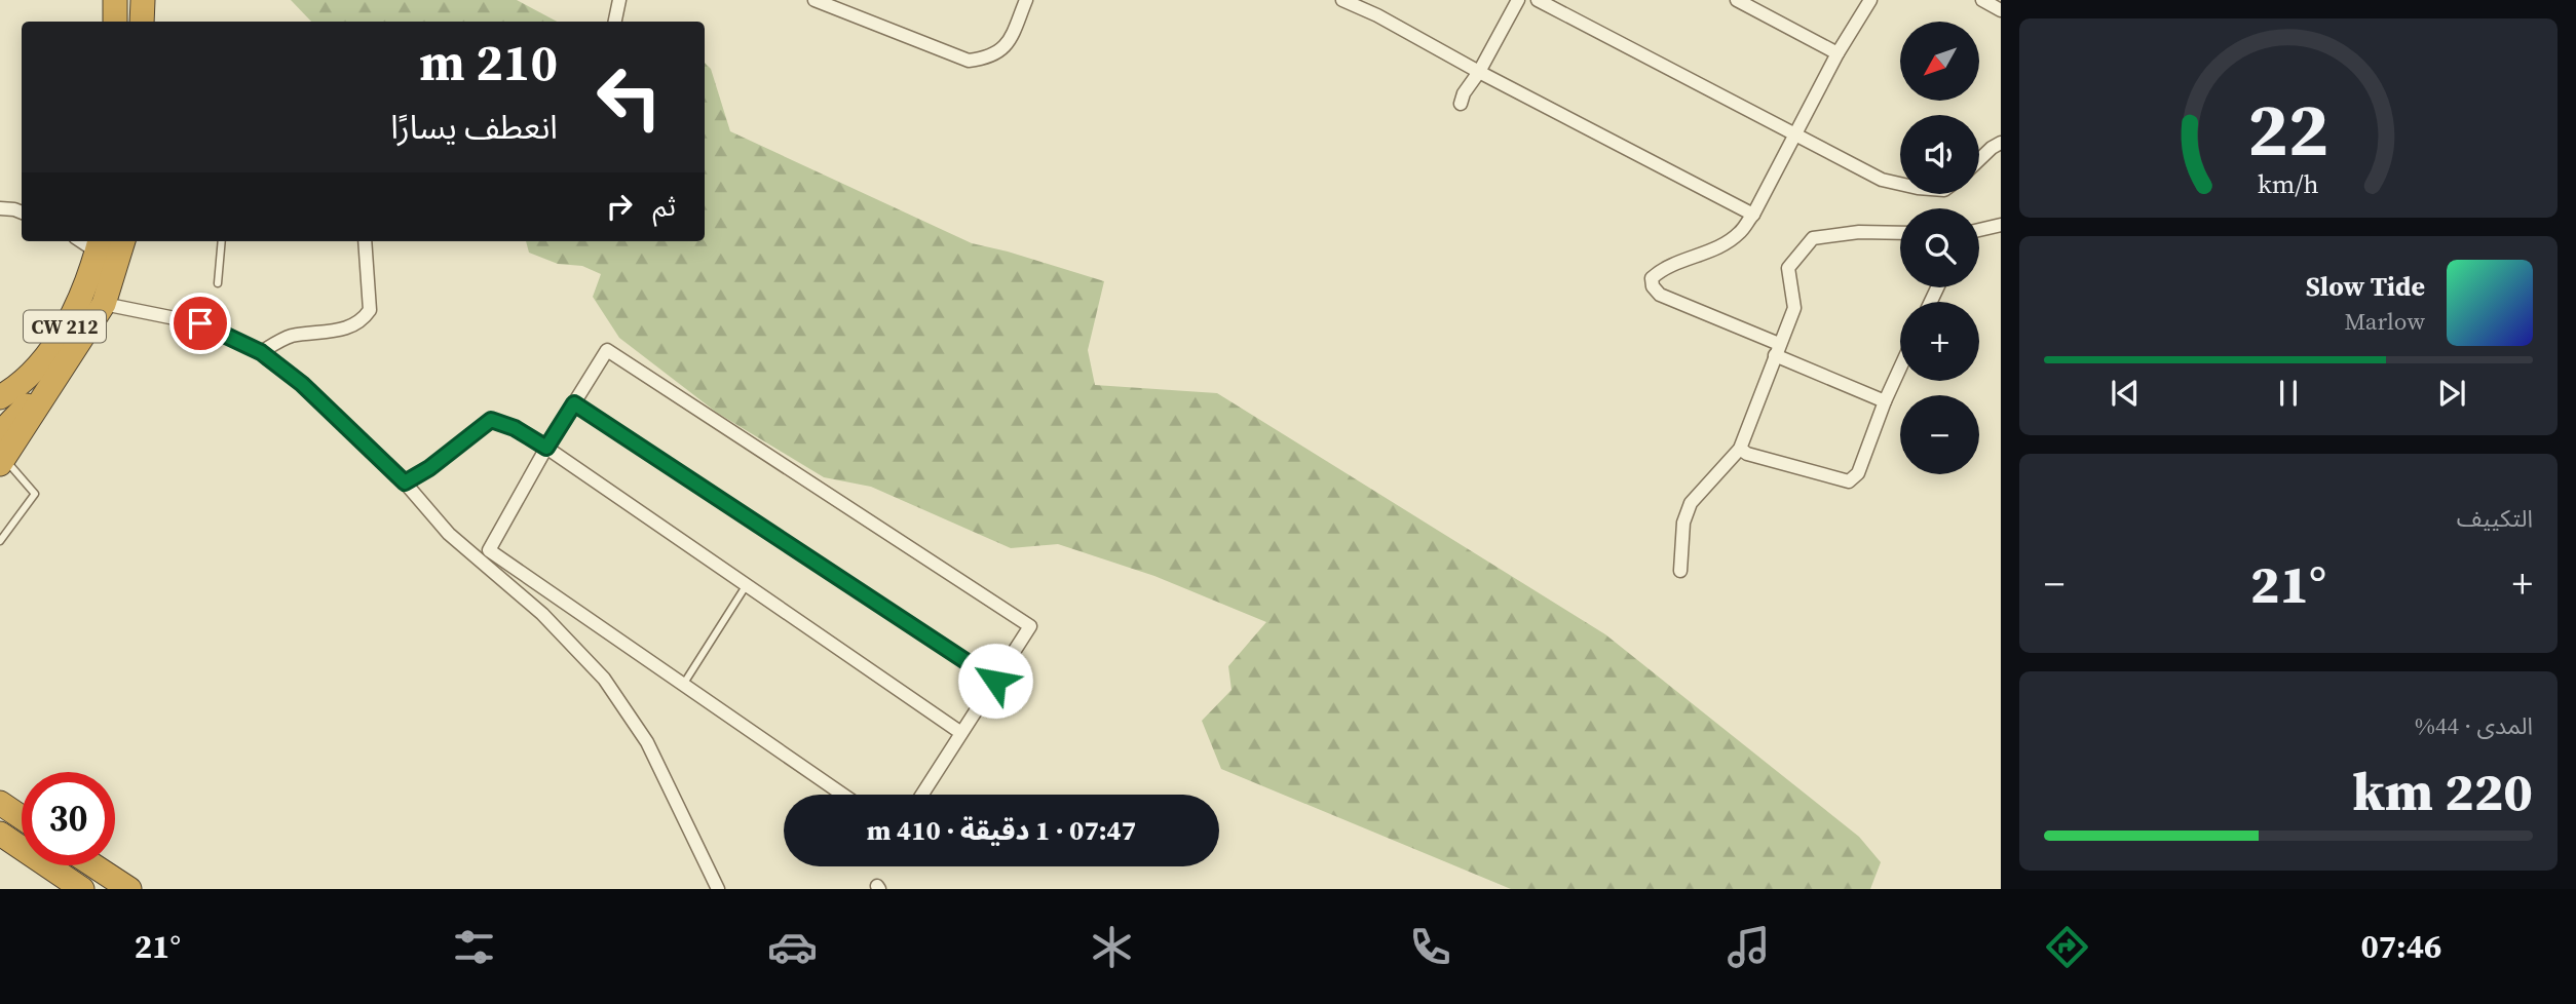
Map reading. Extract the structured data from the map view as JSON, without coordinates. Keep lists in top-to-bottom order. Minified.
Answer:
{"streets":{"highway":["CW 212"]},"north":"bottom left","page":{"map_buttons":["+","−"],"turn":["210 m","انعطف يسارًا"],"then":"ثم","song":["Slow Tide","Marlow"],"tile":["التكييف",["المدى · 44%","220 km"]],"heat":["−","21°","+"],"limit":"30","trip":"07:47 · 1 دقيقة · 410 m","tabs":["07:46","21°"],"gauge":["22","km/h"]}}
